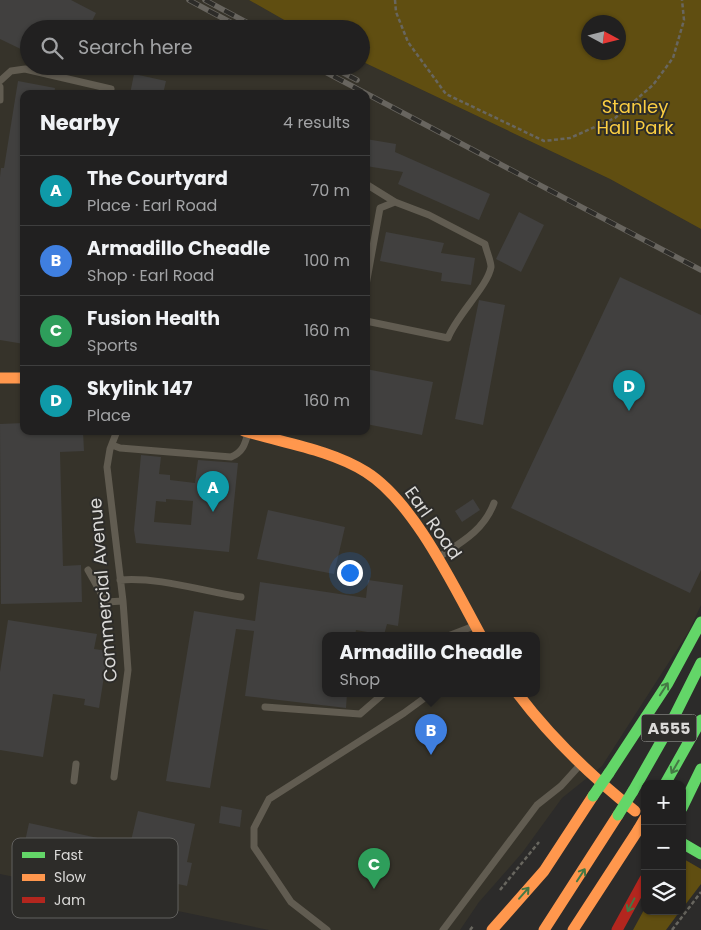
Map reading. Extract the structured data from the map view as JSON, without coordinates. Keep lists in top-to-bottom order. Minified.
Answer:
{"streets":{"main road":["Earl Road","A555"],"lane":["Commercial Avenue"]},"parks":["Stanley Hall Park"],"legend":["Fast","Slow","Jam"],"north":"right","page":{"search":"Search here","heading":["Nearby","4 results"],"list":[{"mark":"A","name":"The Courtyard","note":"Place · Earl Road","value":"70 m"},{"mark":"B","name":"Armadillo Cheadle","note":"Shop · Earl Road","value":"100 m"},{"mark":"C","name":"Fusion Health","note":"Sports","value":"160 m"},{"mark":"D","name":"Skylink 147","note":"Place","value":"160 m"}],"pins":["D","A","B","C"],"popup":["Armadillo Cheadle","Shop"],"map_buttons":["+","−"]}}
